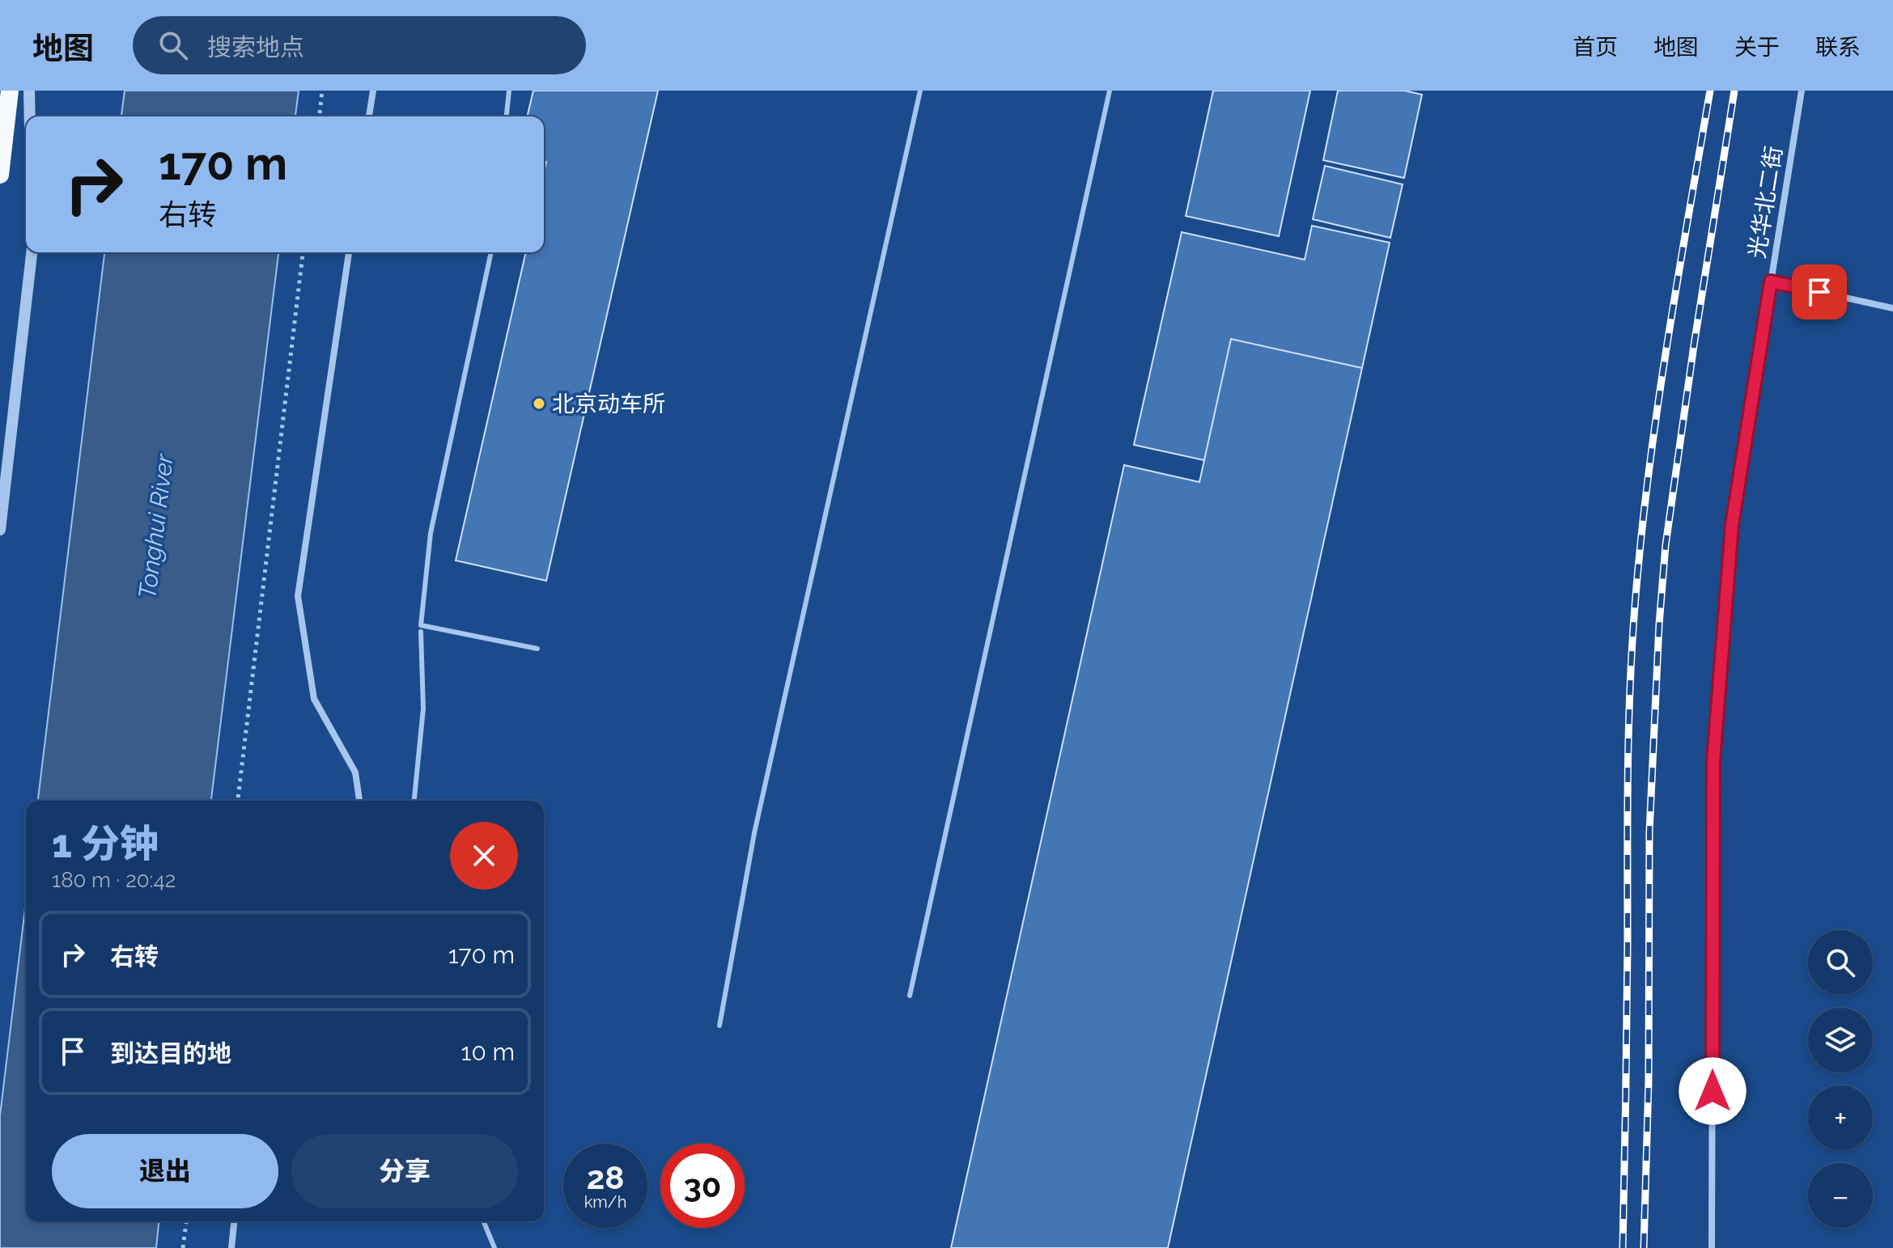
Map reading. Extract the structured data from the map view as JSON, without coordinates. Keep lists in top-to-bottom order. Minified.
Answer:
{"streets":{"street":["光华北二街"]},"water":["Tonghui River"],"places":["北京动车所"],"page":{"header":"地图","search":"搜索地点","nav":["首页","地图","关于","联系"],"turn":["170 m","右转"],"heading":["1 分钟","180 m · 20:42"],"list":[{"name":"右转","value":"170 m"},{"name":"到达目的地","value":"10 m"}],"map_buttons":["+","−"],"buttons":["退出","分享"],"speed":"28 km/h","limit":"30"}}
